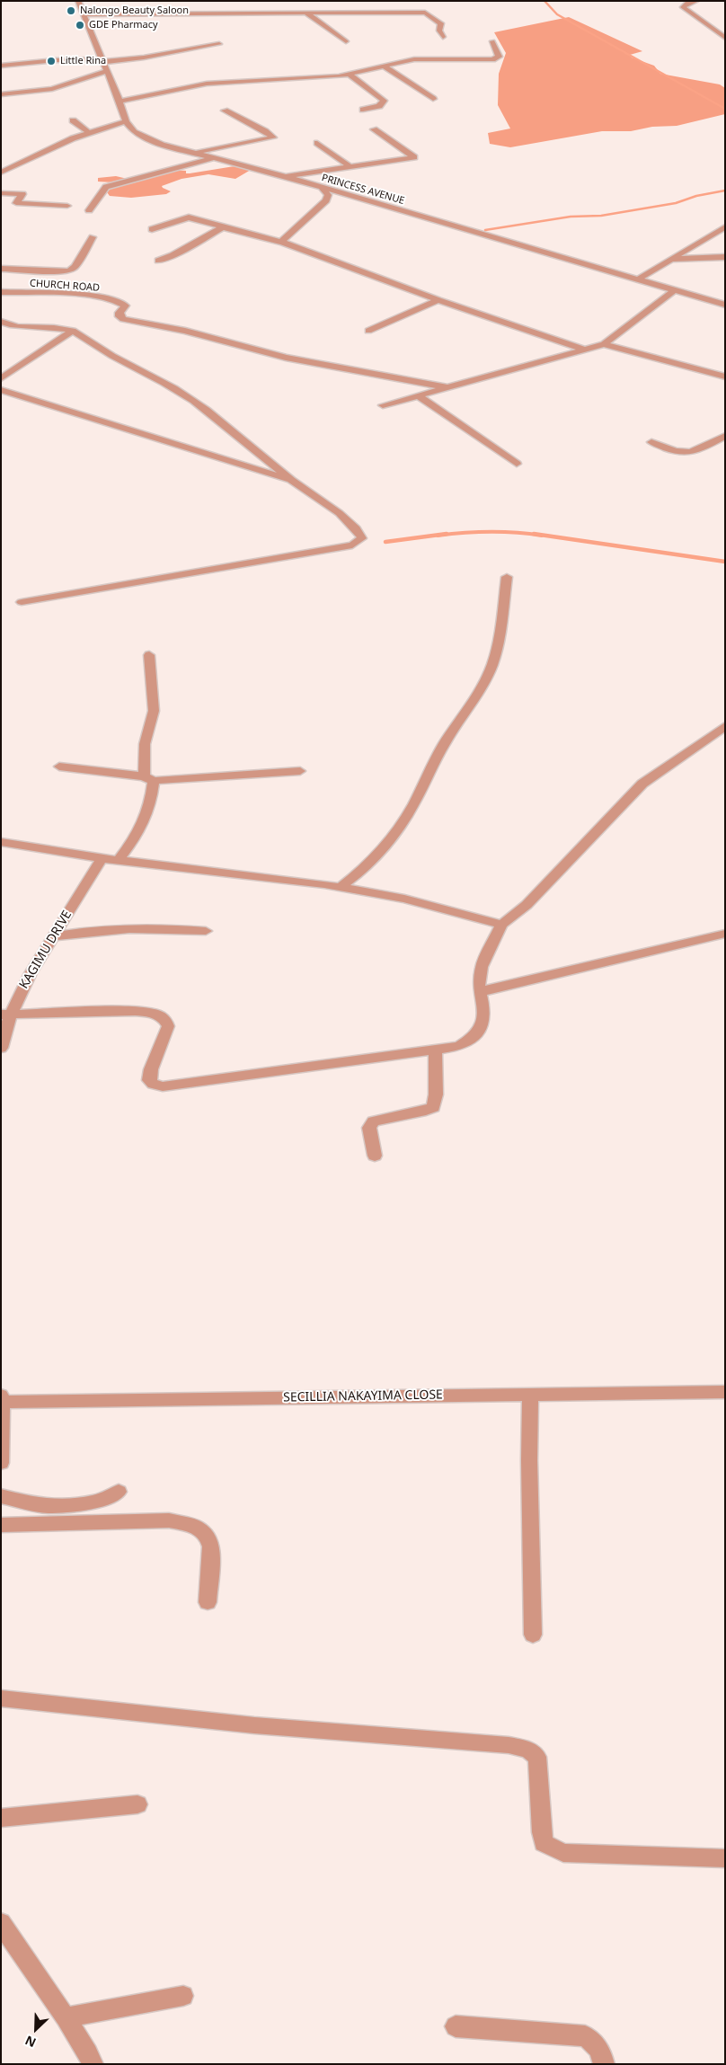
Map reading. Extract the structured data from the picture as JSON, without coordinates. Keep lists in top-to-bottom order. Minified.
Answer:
{"streets":{"street":["PRINCESS AVENUE","CHURCH ROAD","KAGIMU DRIVE","SECILLIA NAKAYIMA CLOSE"]},"places":["Nalongo Beauty Saloon","GDE Pharmacy","Little Rina"],"north":"bottom left"}
